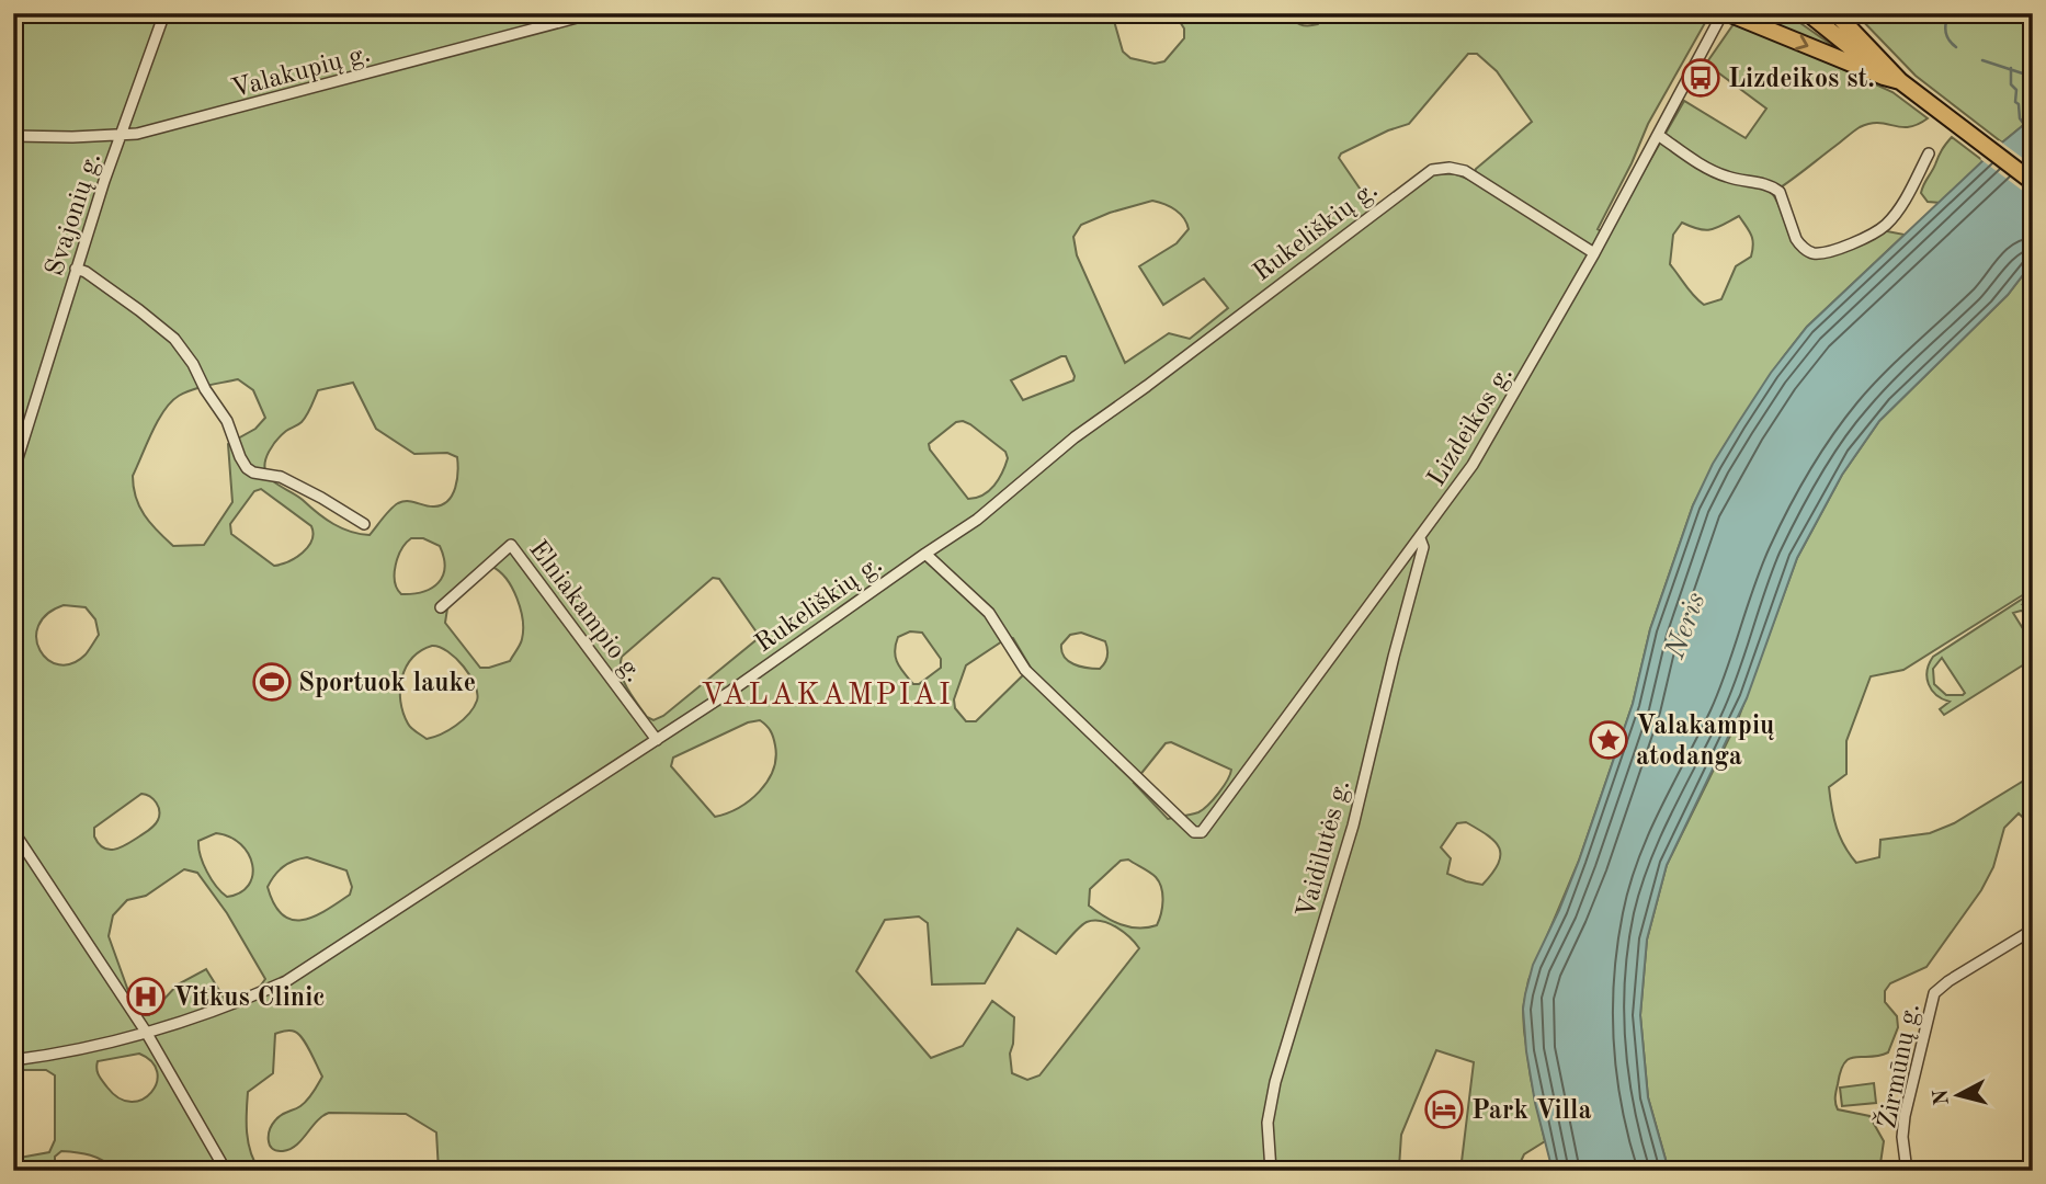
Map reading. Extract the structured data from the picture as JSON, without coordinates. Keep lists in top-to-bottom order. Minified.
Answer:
{"streets":{"street":["Valakupių g.","Svajonių g.","Rukeliškių g.","Lizdeikos g.","Elniakampio g.","Vaidilutės g.","Žirmūnų g."]},"crossings":[["Valakupių g.","Svajonių g."],["Rukeliškių g.","Lizdeikos g."],["Rukeliškių g.","Elniakampio g."],["Lizdeikos g.","Vaidilutės g."]],"districts":["VALAKAMPIAI"],"water":["Neris"],"places":{"bus stop":["Lizdeikos st."],"sports":["Sportuok lauke"],"place":["Valakampių atodanga"],"hospital":["Vitkus Clinic"],"hotel":["Park Villa"]},"north":"left"}
